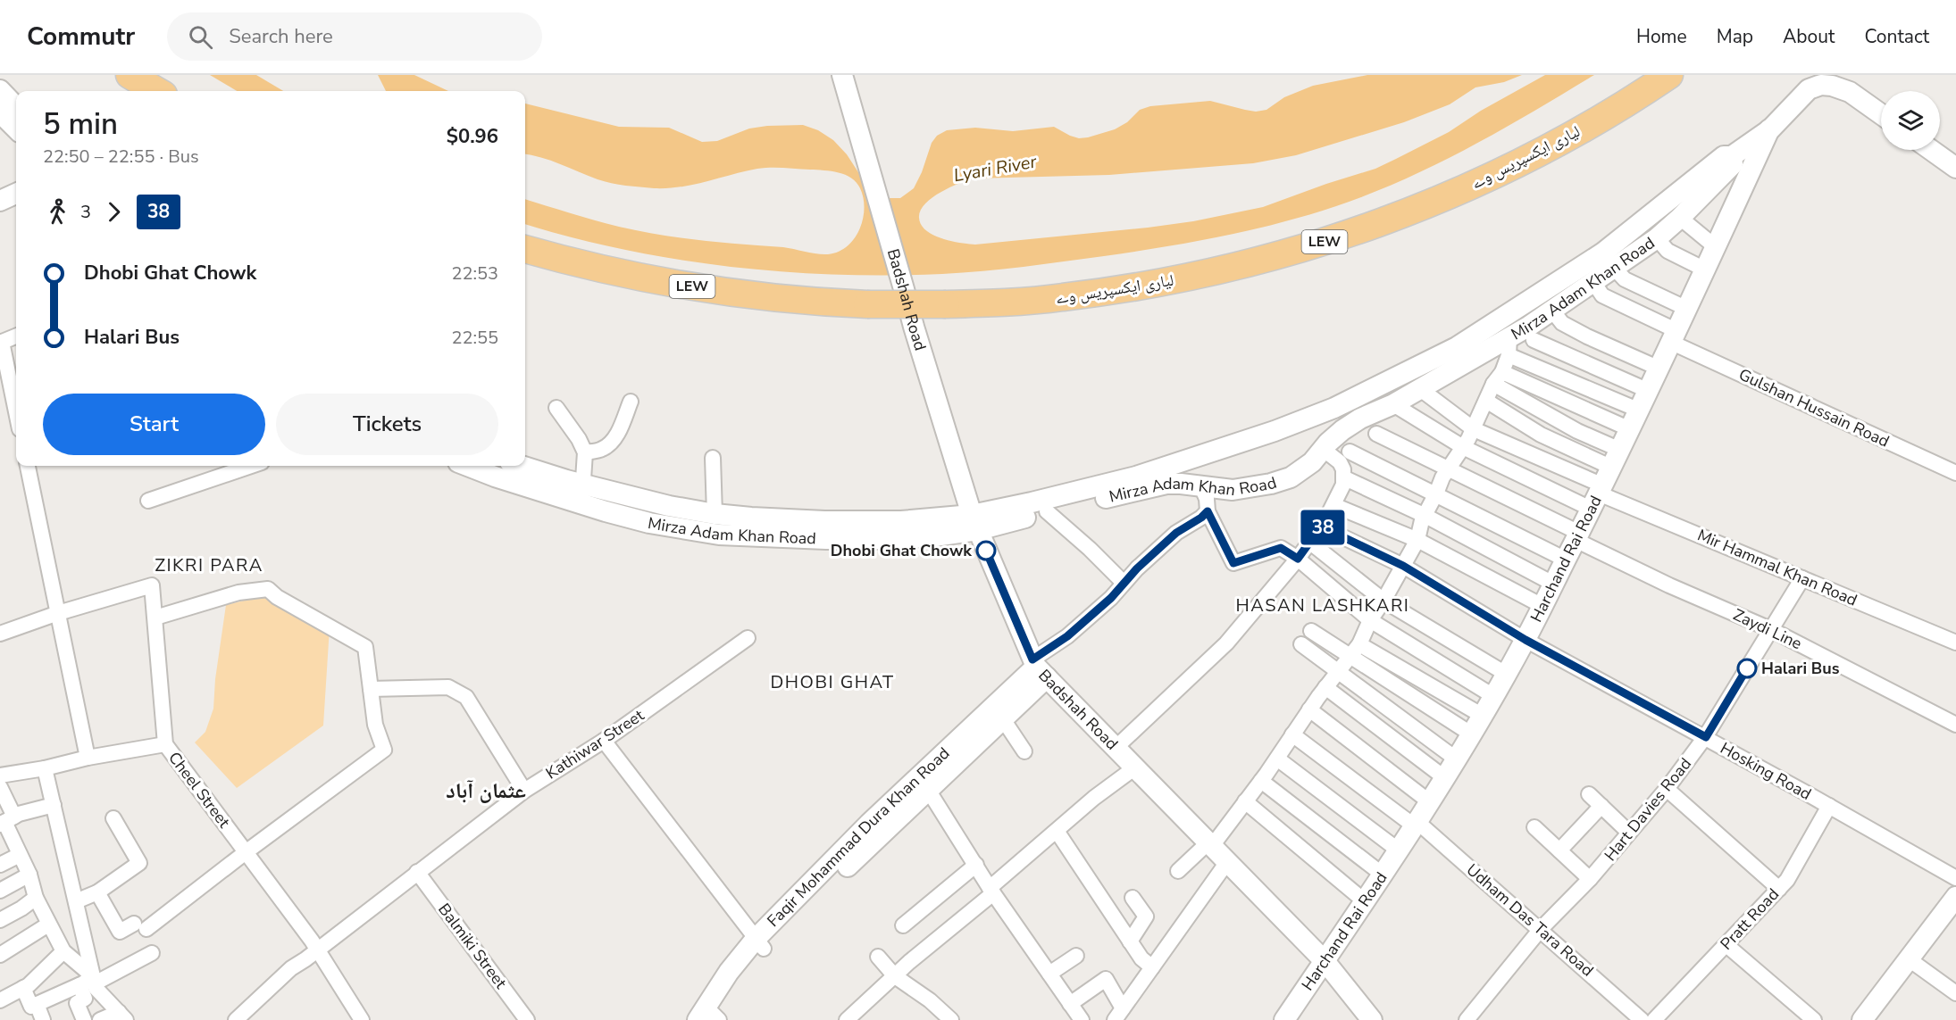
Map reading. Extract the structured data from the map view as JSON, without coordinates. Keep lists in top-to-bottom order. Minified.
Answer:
{"streets":{"highway":["لیاری ایکسپریس وے","LEW"],"main road":["Mirza Adam Khan Road","Badshah Road","Harchand Rai Road","Faqir Mohammad Dura Khan Road"],"street":["Gulshan Hussain Road","Mir Hammal Khan Road","Zaydi Line","Kathiwar Street","Hosking Road","Cheel Street","Hart Davies Road","Pratt Road","Udham Das Tara Road","Balmiki Street"]},"crossings":[["Mirza Adam Khan Road","Badshah Road"],["Mirza Adam Khan Road","Gulshan Hussain Road"],["Mirza Adam Khan Road","Harchand Rai Road"],["Badshah Road","Harchand Rai Road"],["Badshah Road","Faqir Mohammad Dura Khan Road"],["Gulshan Hussain Road","Harchand Rai Road"],["Harchand Rai Road","Mir Hammal Khan Road"],["Harchand Rai Road","Zaydi Line"],["Harchand Rai Road","Hosking Road"],["Harchand Rai Road","Udham Das Tara Road"],["Mir Hammal Khan Road","Hart Davies Road"],["Zaydi Line","Hart Davies Road"],["Kathiwar Street","Cheel Street"],["Kathiwar Street","Balmiki Street"],["Hosking Road","Hart Davies Road"],["Hosking Road","Pratt Road"],["Hart Davies Road","Udham Das Tara Road"]],"districts":["ZIKRI PARA","HASAN LASHKARI","DHOBI GHAT","عثمان آباد"],"water":["Lyari River"],"places":["Dhobi Ghat Chowk","Halari Bus"],"lines":["bus line 38"],"page":{"header":"Commutr","search":"Search here","nav":["Home","Map","About","Contact"],"on_map":"38","heading":["5 min","22:50 – 22:55 · Bus","$0.96"],"legs":["3","38"],"list":[{"name":"Dhobi Ghat Chowk","value":"22:53"},{"name":"Halari Bus","value":"22:55"}],"buttons":["Start","Tickets"]}}
